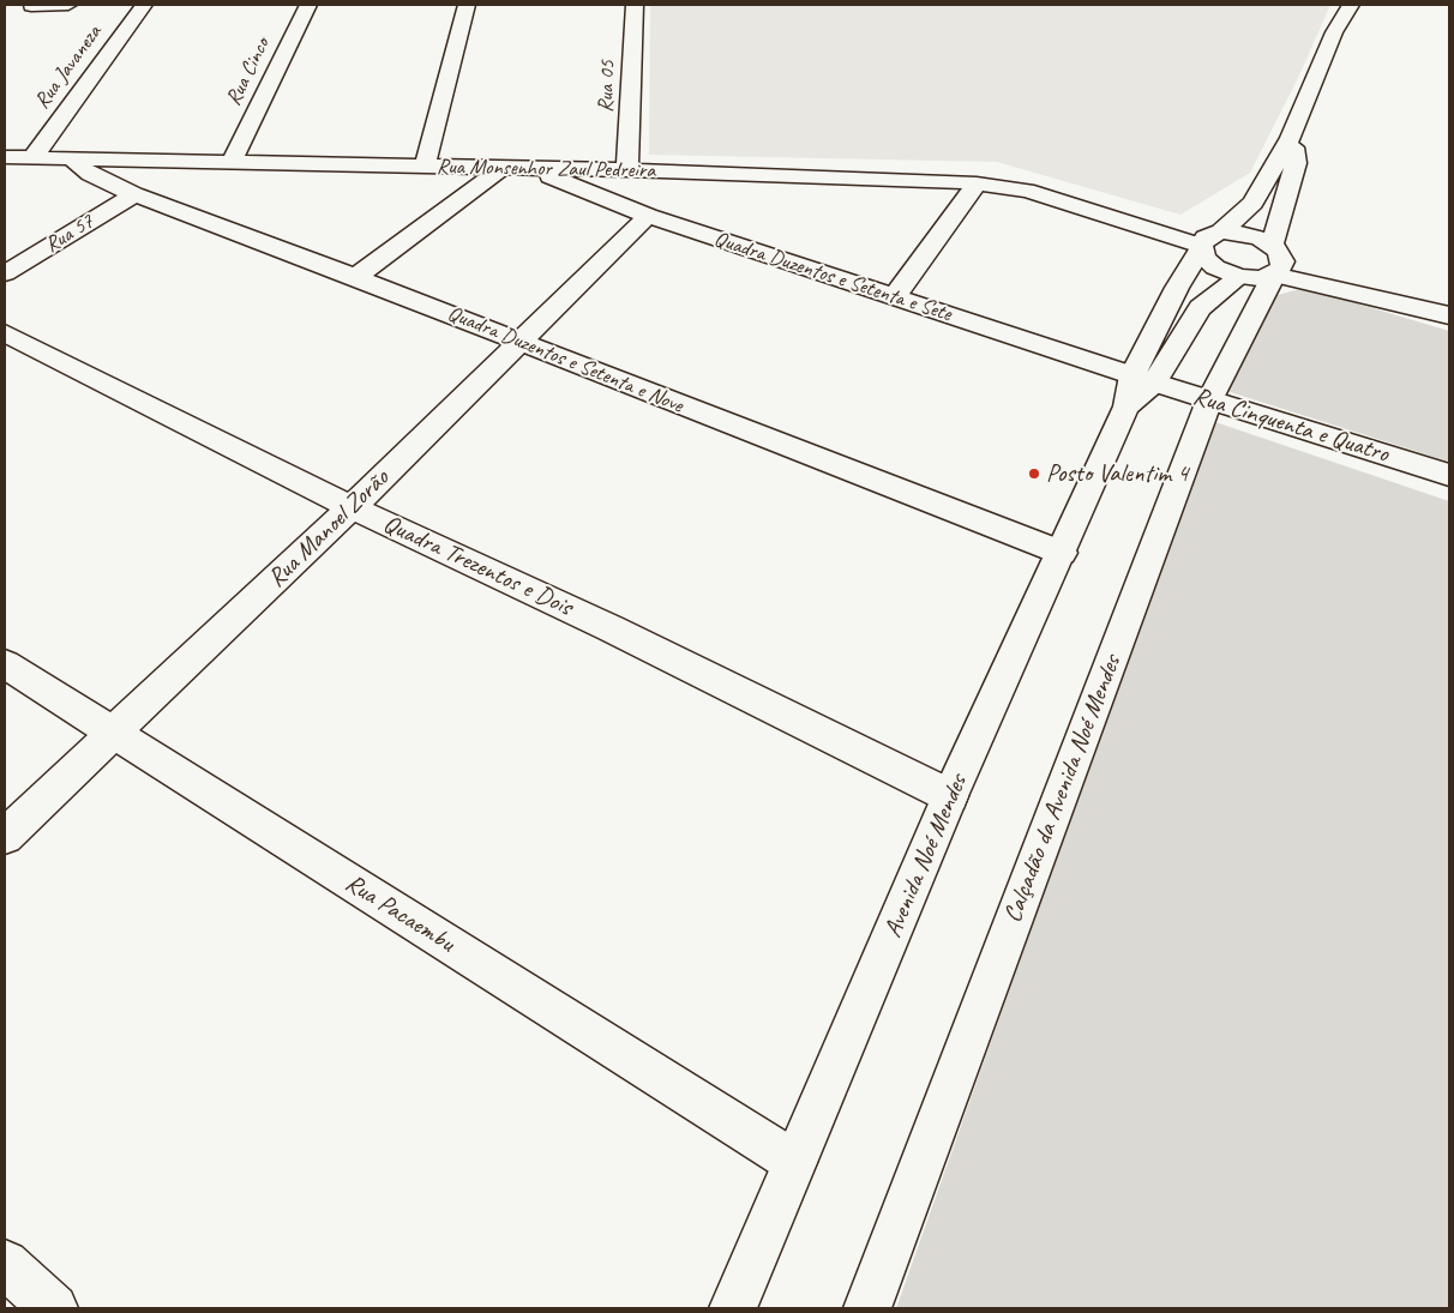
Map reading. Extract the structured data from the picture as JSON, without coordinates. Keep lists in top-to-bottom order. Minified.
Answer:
{"streets":{"street":["Rua Javaneza","Rua Cinco","Rua 05","Rua Monsenhor Zaul Pedreira","Rua 57","Quadra Duzentos e Setenta e Sete","Quadra Duzentos e Setenta e Nove","Rua Cinquenta e Quatro","Rua Manoel Zorão","Quadra Trezentos e Dois","Calçadão da Avenida Noé Mendes","Avenida Noé Mendes","Rua Pacaembu"]},"crossings":[["Rua Javaneza","Rua Monsenhor Zaul Pedreira"],["Rua Cinco","Rua Monsenhor Zaul Pedreira"],["Rua 05","Rua Monsenhor Zaul Pedreira"],["Rua Monsenhor Zaul Pedreira","Quadra Duzentos e Setenta e Sete"],["Rua Monsenhor Zaul Pedreira","Quadra Duzentos e Setenta e Nove"],["Rua Monsenhor Zaul Pedreira","Calçadão da Avenida Noé Mendes"],["Rua Monsenhor Zaul Pedreira","Avenida Noé Mendes"],["Rua 57","Quadra Duzentos e Setenta e Nove"],["Quadra Duzentos e Setenta e Sete","Rua Cinquenta e Quatro"],["Quadra Duzentos e Setenta e Sete","Rua Manoel Zorão"],["Quadra Duzentos e Setenta e Sete","Avenida Noé Mendes"],["Quadra Duzentos e Setenta e Nove","Rua Manoel Zorão"],["Quadra Duzentos e Setenta e Nove","Avenida Noé Mendes"],["Rua Cinquenta e Quatro","Calçadão da Avenida Noé Mendes"],["Rua Cinquenta e Quatro","Avenida Noé Mendes"],["Rua Manoel Zorão","Quadra Trezentos e Dois"],["Rua Manoel Zorão","Rua Pacaembu"],["Quadra Trezentos e Dois","Avenida Noé Mendes"],["Calçadão da Avenida Noé Mendes","Avenida Noé Mendes"],["Avenida Noé Mendes","Rua Pacaembu"]],"places":["Posto Valentim 4"]}
